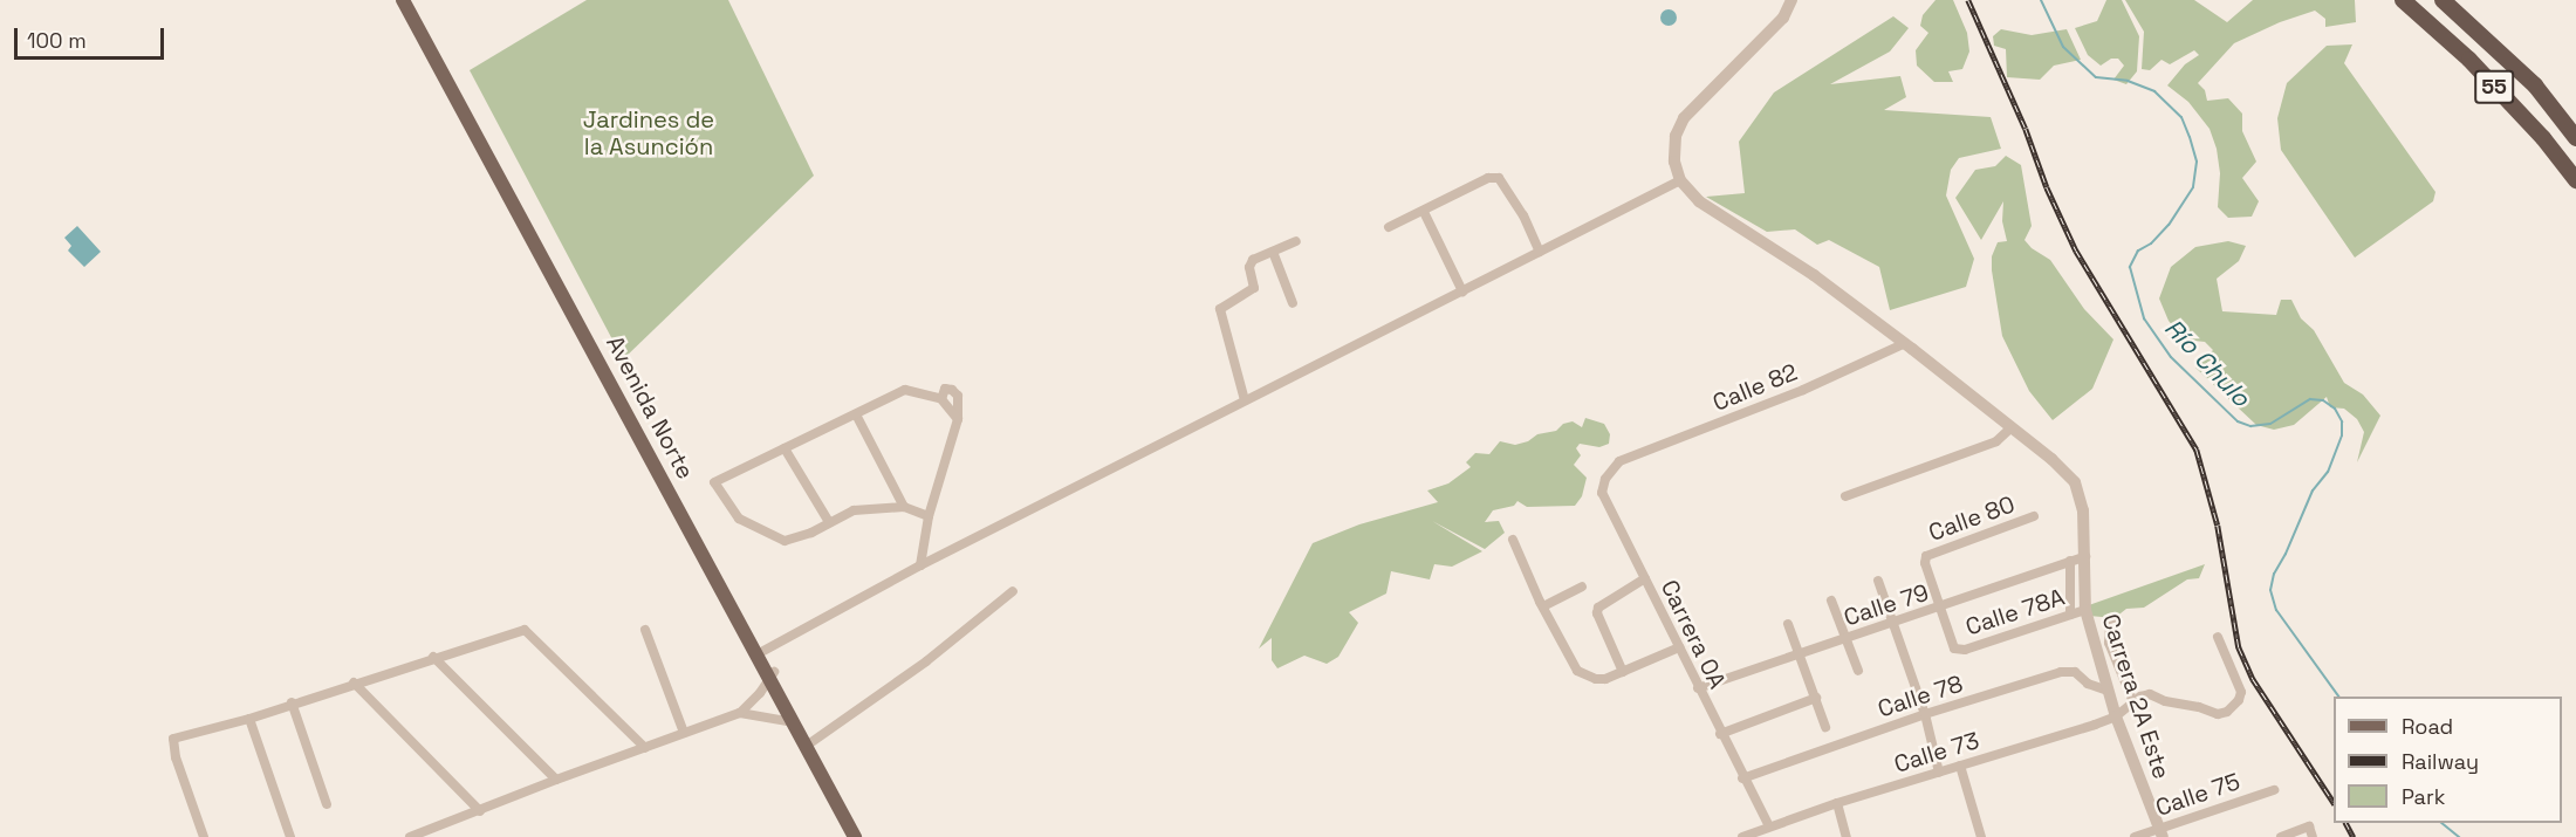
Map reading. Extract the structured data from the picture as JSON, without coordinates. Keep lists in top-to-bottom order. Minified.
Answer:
{"streets":{"highway":["55"],"main road":["Avenida Norte"],"street":["Calle 82","Calle 80","Calle 79","Calle 78A","Carrera 0A","Calle 78","Carrera 2A Este","Calle 73","Calle 75"]},"crossings":[["Calle 82","Carrera 0A"],["Calle 82","Carrera 2A Este"],["Calle 80","Calle 79"],["Calle 80","Calle 78A"],["Calle 79","Calle 78A"],["Calle 79","Carrera 0A"],["Calle 79","Carrera 2A Este"],["Calle 78A","Carrera 2A Este"],["Carrera 0A","Calle 78"],["Carrera 0A","Calle 73"],["Calle 78","Carrera 2A Este"],["Carrera 2A Este","Calle 73"],["Carrera 2A Este","Calle 75"]],"water":["Río Chulo"],"parks":["Jardines de la Asunción"],"legend":["Road","Railway","Park"],"scale_bar":"100 m"}
